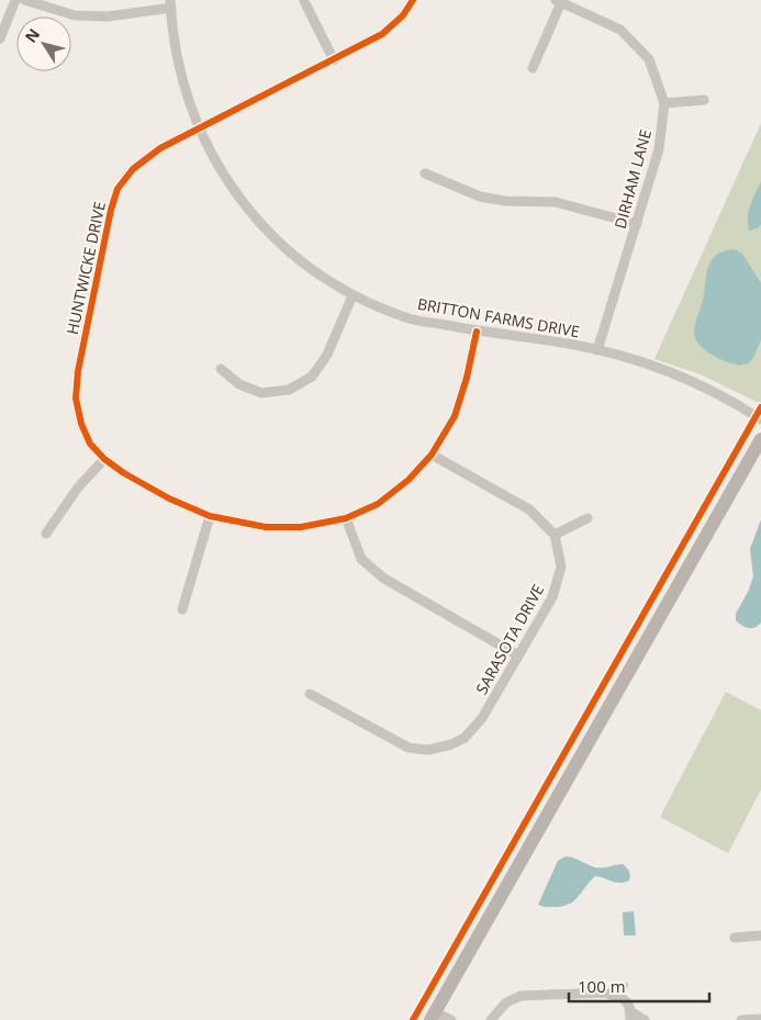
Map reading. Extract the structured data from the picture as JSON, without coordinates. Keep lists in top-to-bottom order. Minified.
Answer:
{"streets":{"street":["DIRHAM LANE","HUNTWICKE DRIVE","BRITTON FARMS DRIVE","SARASOTA DRIVE"]},"crossings":[["DIRHAM LANE","BRITTON FARMS DRIVE"],["HUNTWICKE DRIVE","BRITTON FARMS DRIVE"]],"scale_bar":"100 m","north":"top left"}
